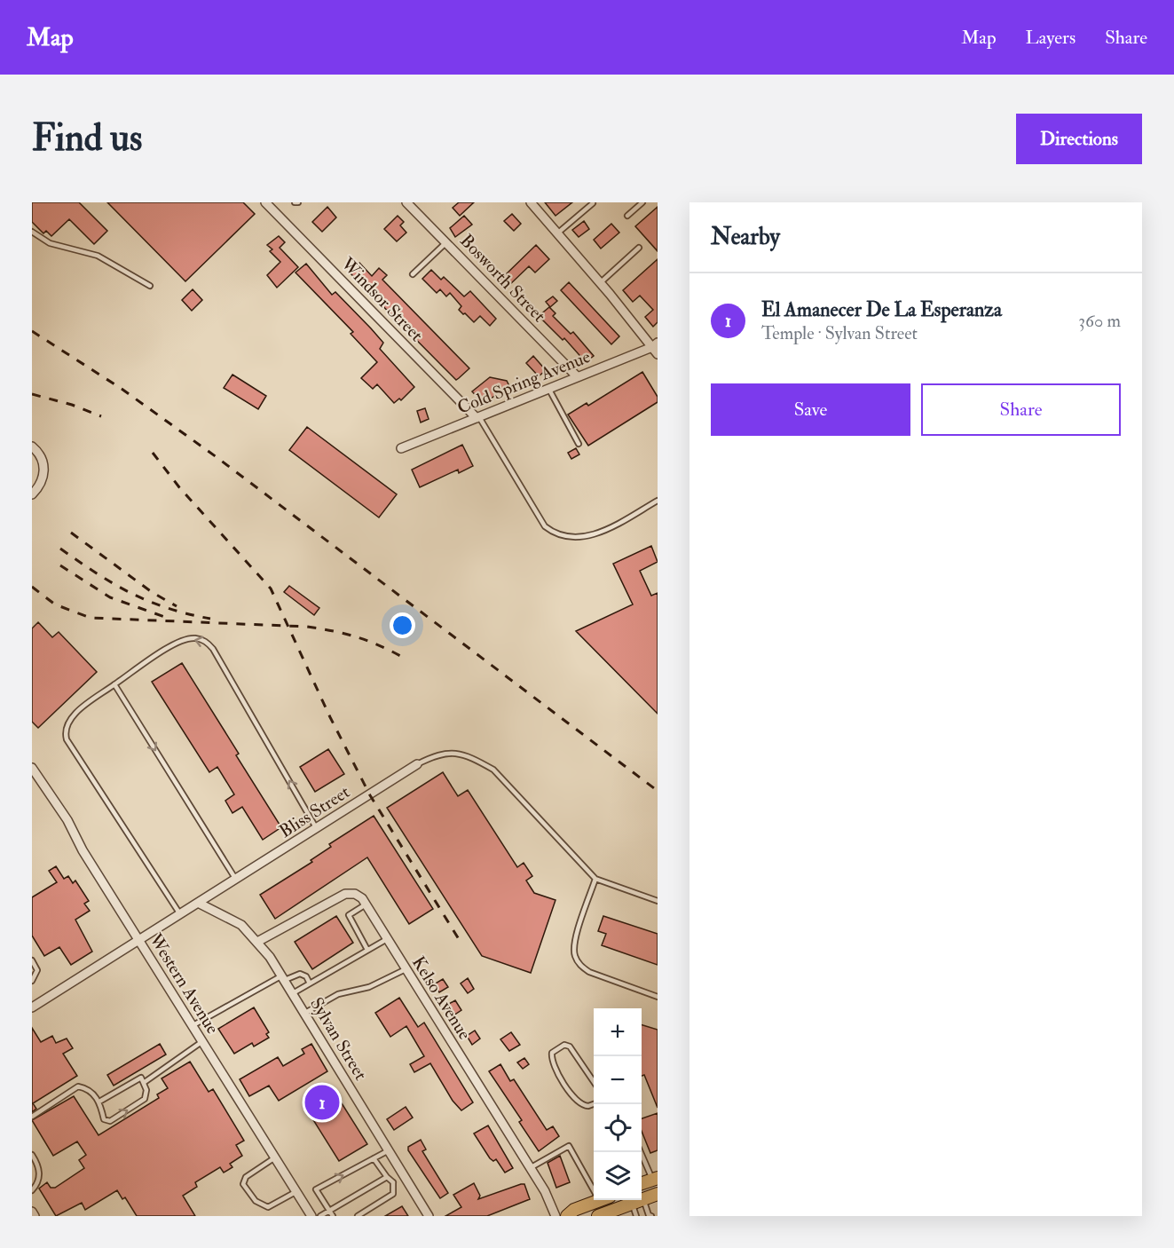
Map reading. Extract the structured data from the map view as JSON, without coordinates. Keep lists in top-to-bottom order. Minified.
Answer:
{"streets":{"street":["Bosworth Street","Windsor Street","Cold Spring Avenue","Bliss Street","Western Avenue","Kelso Avenue","Sylvan Street"]},"crossings":[["Bosworth Street","Cold Spring Avenue"],["Windsor Street","Cold Spring Avenue"],["Bliss Street","Western Avenue"],["Bliss Street","Sylvan Street"]],"page":{"header":"Map","nav":["Map","Layers","Share"],"buttons":["Directions",["Save","Share"]],"title":"Find us","heading":"Nearby","list":[{"mark":"1","name":"El Amanecer De La Esperanza","note":"Temple · Sylvan Street","value":"360 m"}],"map_buttons":["+","−"],"pins":"1"}}
